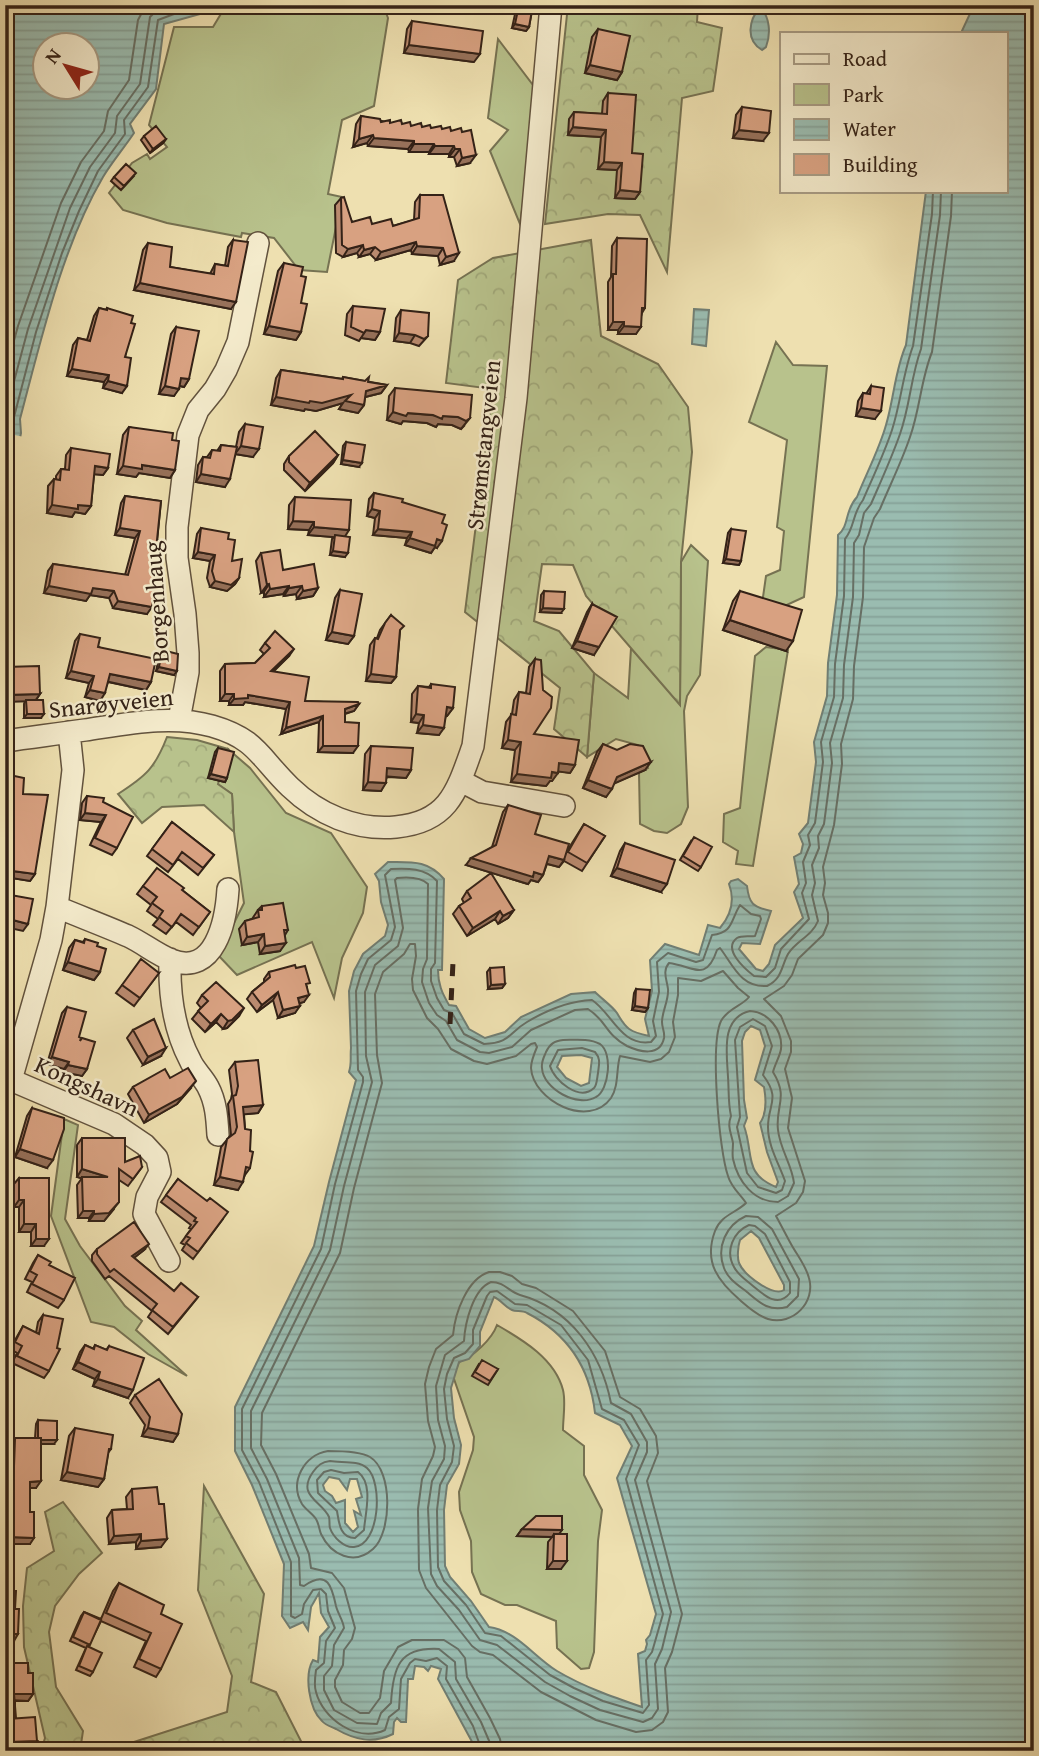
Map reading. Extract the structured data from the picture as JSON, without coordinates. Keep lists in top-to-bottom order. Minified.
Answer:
{"streets":{"street":["Strømstangveien","Borgenhaug","Snarøyveien","Kongshavn"]},"crossings":[["Strømstangveien","Snarøyveien"],["Borgenhaug","Snarøyveien"],["Snarøyveien","Kongshavn"]],"legend":["Road","Park","Water","Building"],"north":"top left"}
